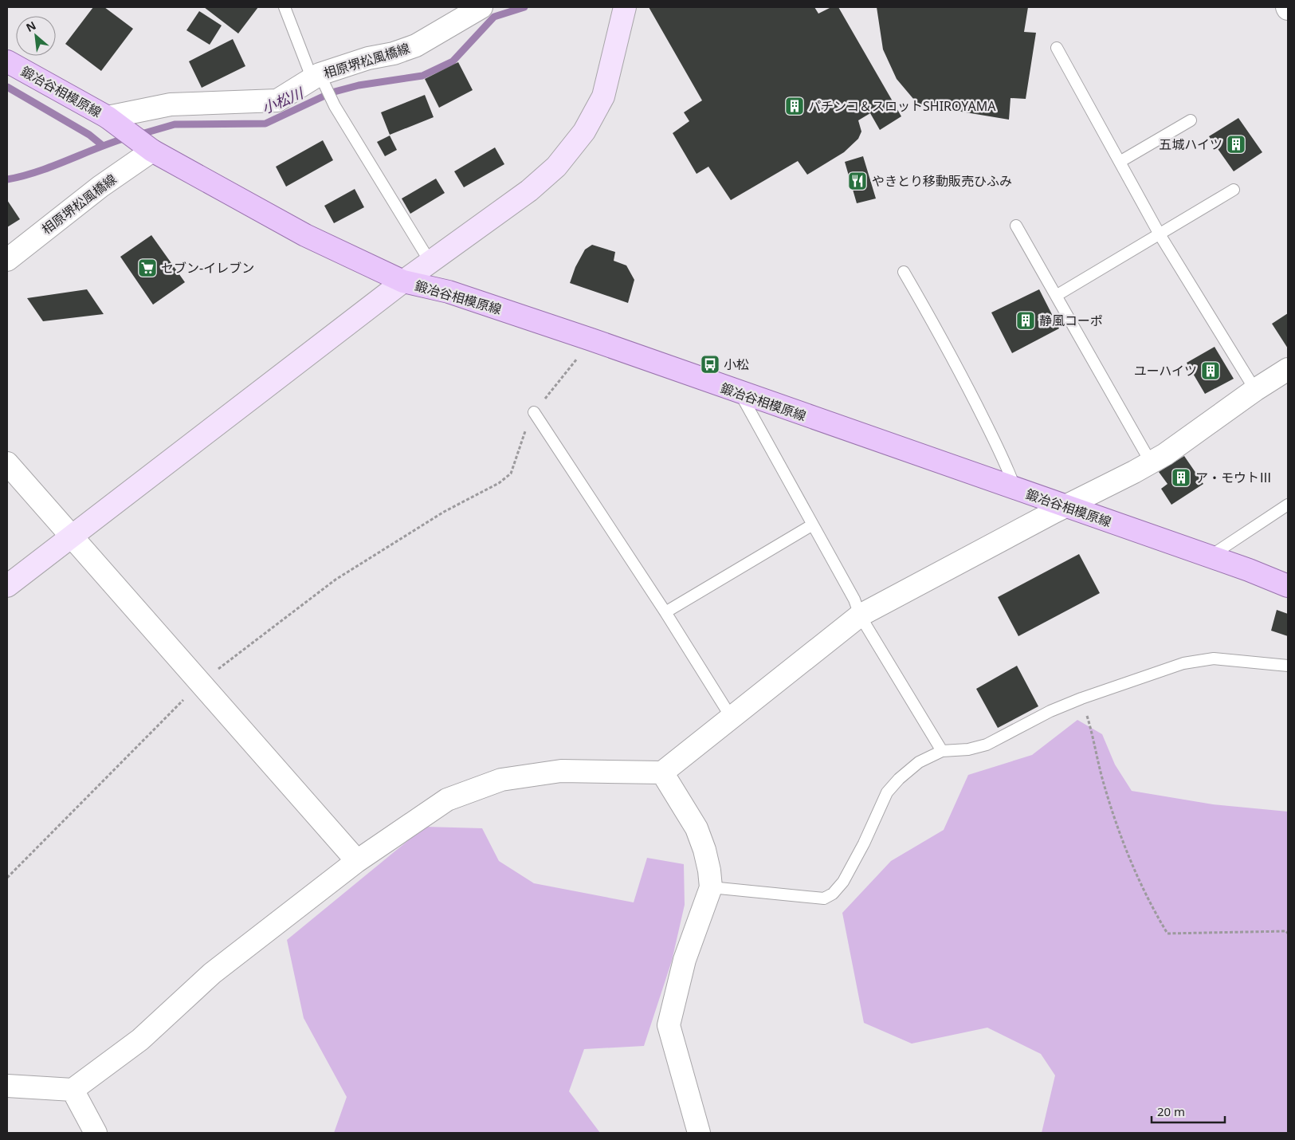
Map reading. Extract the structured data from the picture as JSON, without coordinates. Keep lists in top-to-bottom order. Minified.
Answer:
{"streets":{"main road":["鍛冶谷相模原線"],"street":["相原堺松風橋線"]},"crossings":[["相原堺松風橋線","鍛冶谷相模原線"]],"water":["小松川"],"places":{"building":["パチンコ＆スロットSHIROYAMA","五城ハイツ","静風コーポ","ユーハイツ","ア・モウトⅢ"],"restaurant":["やきとり移動販売ひふみ"],"supermarket":["セブン-イレブン"],"bus stop":["小松"]},"scale_bar":"20 m","north":"top left"}
